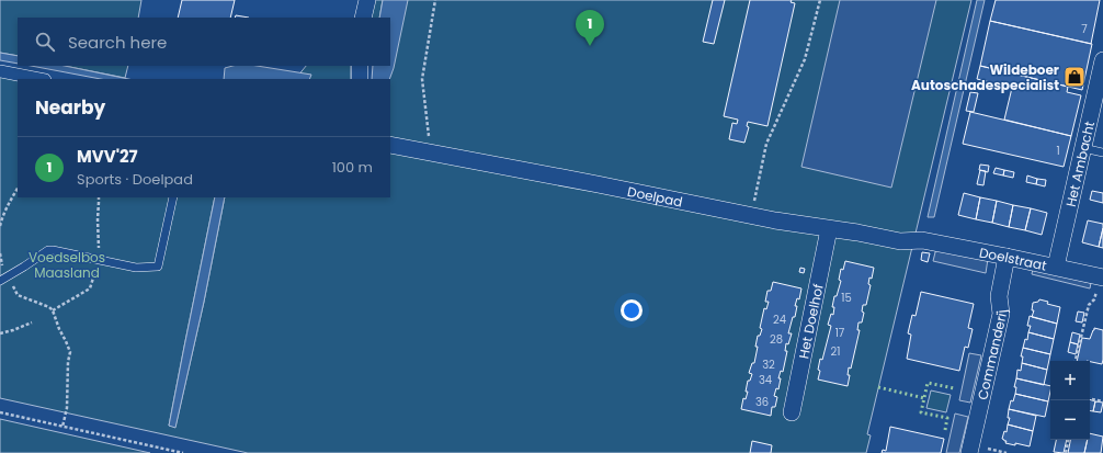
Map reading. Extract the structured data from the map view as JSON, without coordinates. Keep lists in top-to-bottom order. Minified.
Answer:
{"streets":{"street":["Het Ambacht","Doelpad","Doelstraat","Het Doelhof","Commanderij"]},"crossings":[["Het Ambacht","Doelstraat"],["Doelpad","Doelstraat"],["Doelpad","Het Doelhof"],["Doelstraat","Commanderij"]],"parks":["Voedselbos Maasland"],"places":{"shop":["Wildeboer Autoschadespecialist"]},"house_numbers":["7","1","15","24","17","28","21","32","34","36"],"page":{"pins":"1","search":"Search here","heading":"Nearby","list":[{"mark":"1","name":"MVV'27","note":"Sports · Doelpad","value":"100 m"}],"map_buttons":["+","−"]}}
